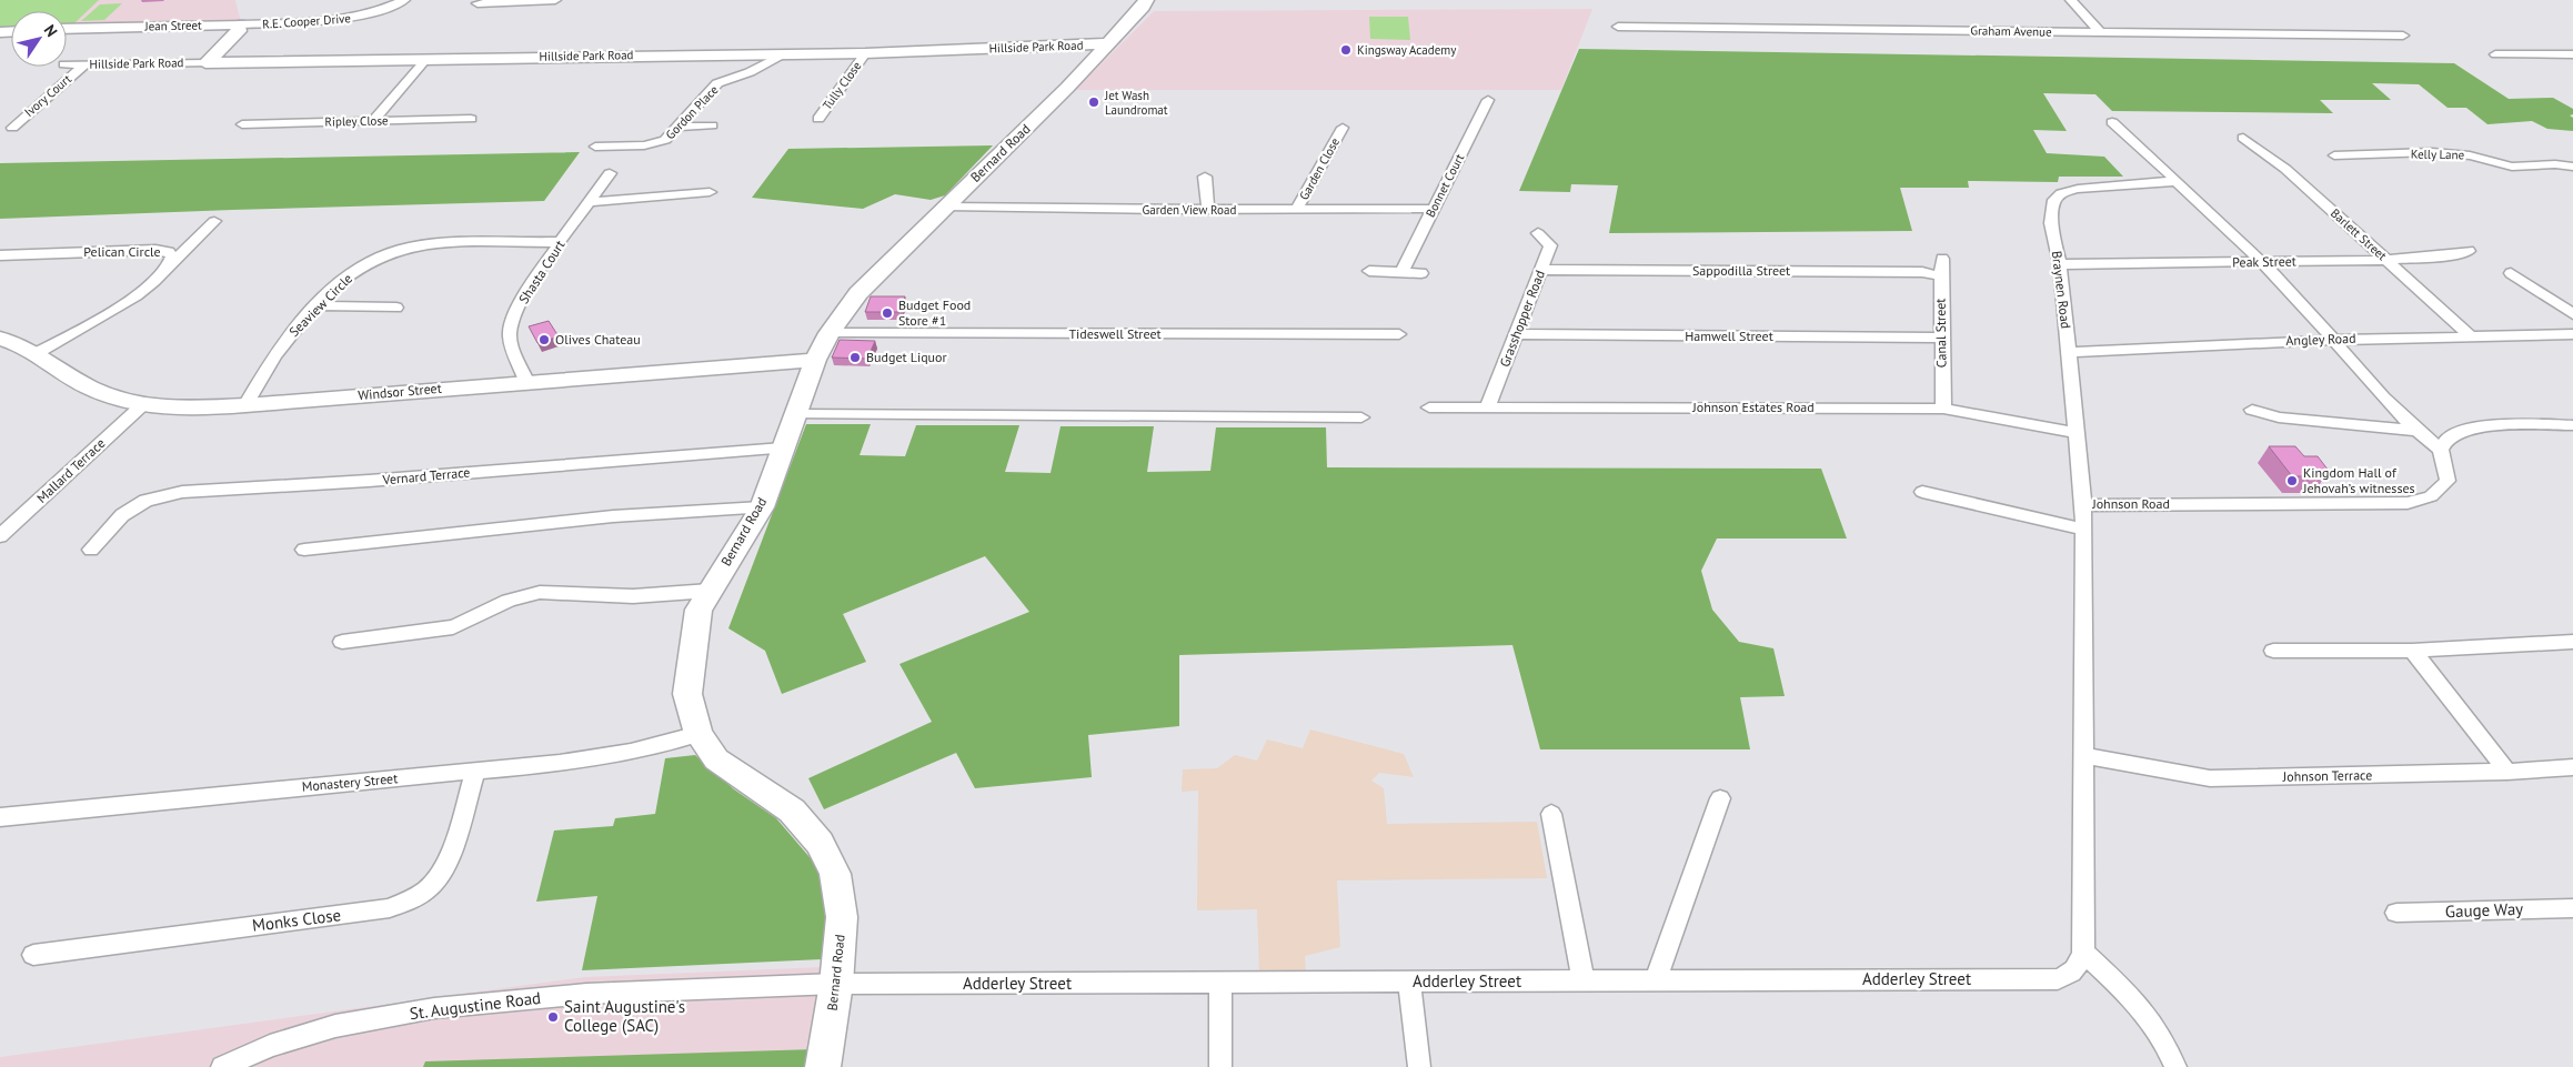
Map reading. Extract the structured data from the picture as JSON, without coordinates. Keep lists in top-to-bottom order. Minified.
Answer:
{"streets":{"street":["R.E. Cooper Drive","Jean Street","Graham Avenue","Hillside Park Road","Tully Close","Ivory Court","Gordon Place","Ripley Close","Bernard Road","Kelly Lane","Garden Close","Bonnet Court","Garden View Road","Barlett Street","Pelican Circle","Peak Street","Sappodilla Street","Shasta Court","Braynen Road","Seaview Circle","Grasshopper Road","Canal Street","Tideswell Street","Hamwell Street","Angley Road","Windsor Street","Johnson Estates Road","Mallard Terrace","Vernard Terrace","Johnson Road","Johnson Terrace","Monastery Street","Gauge Way","Monks Close","Adderley Street","St. Augustine Road"]},"crossings":[["R.E. Cooper Drive","Jean Street"],["Hillside Park Road","Tully Close"],["Hillside Park Road","Ivory Court"],["Hillside Park Road","Gordon Place"],["Hillside Park Road","Bernard Road"],["Bernard Road","Garden View Road"],["Bernard Road","Tideswell Street"],["Bernard Road","Windsor Street"],["Bernard Road","Vernard Terrace"],["Bernard Road","Monastery Street"],["Bernard Road","Adderley Street"],["Bernard Road","St. Augustine Road"],["Garden Close","Garden View Road"],["Bonnet Court","Garden View Road"],["Barlett Street","Peak Street"],["Barlett Street","Angley Road"],["Pelican Circle","Windsor Street"],["Peak Street","Braynen Road"],["Sappodilla Street","Grasshopper Road"],["Sappodilla Street","Canal Street"],["Shasta Court","Seaview Circle"],["Shasta Court","Windsor Street"],["Braynen Road","Angley Road"],["Braynen Road","Johnson Estates Road"],["Braynen Road","Johnson Road"],["Seaview Circle","Windsor Street"],["Grasshopper Road","Hamwell Street"],["Grasshopper Road","Johnson Estates Road"],["Canal Street","Hamwell Street"],["Canal Street","Johnson Estates Road"],["Windsor Street","Mallard Terrace"],["Johnson Road","Johnson Terrace"],["Johnson Road","Adderley Street"],["Monastery Street","Monks Close"],["Adderley Street","St. Augustine Road"]],"places":["Kingsway Academy","Jet Wash Laundromat","Budget Food Store #1","Olives Chateau","Budget Liquor","Kingdom Hall of Jehovah’s witnesses","Saint Augustine's College (SAC)"],"north":"top right"}
